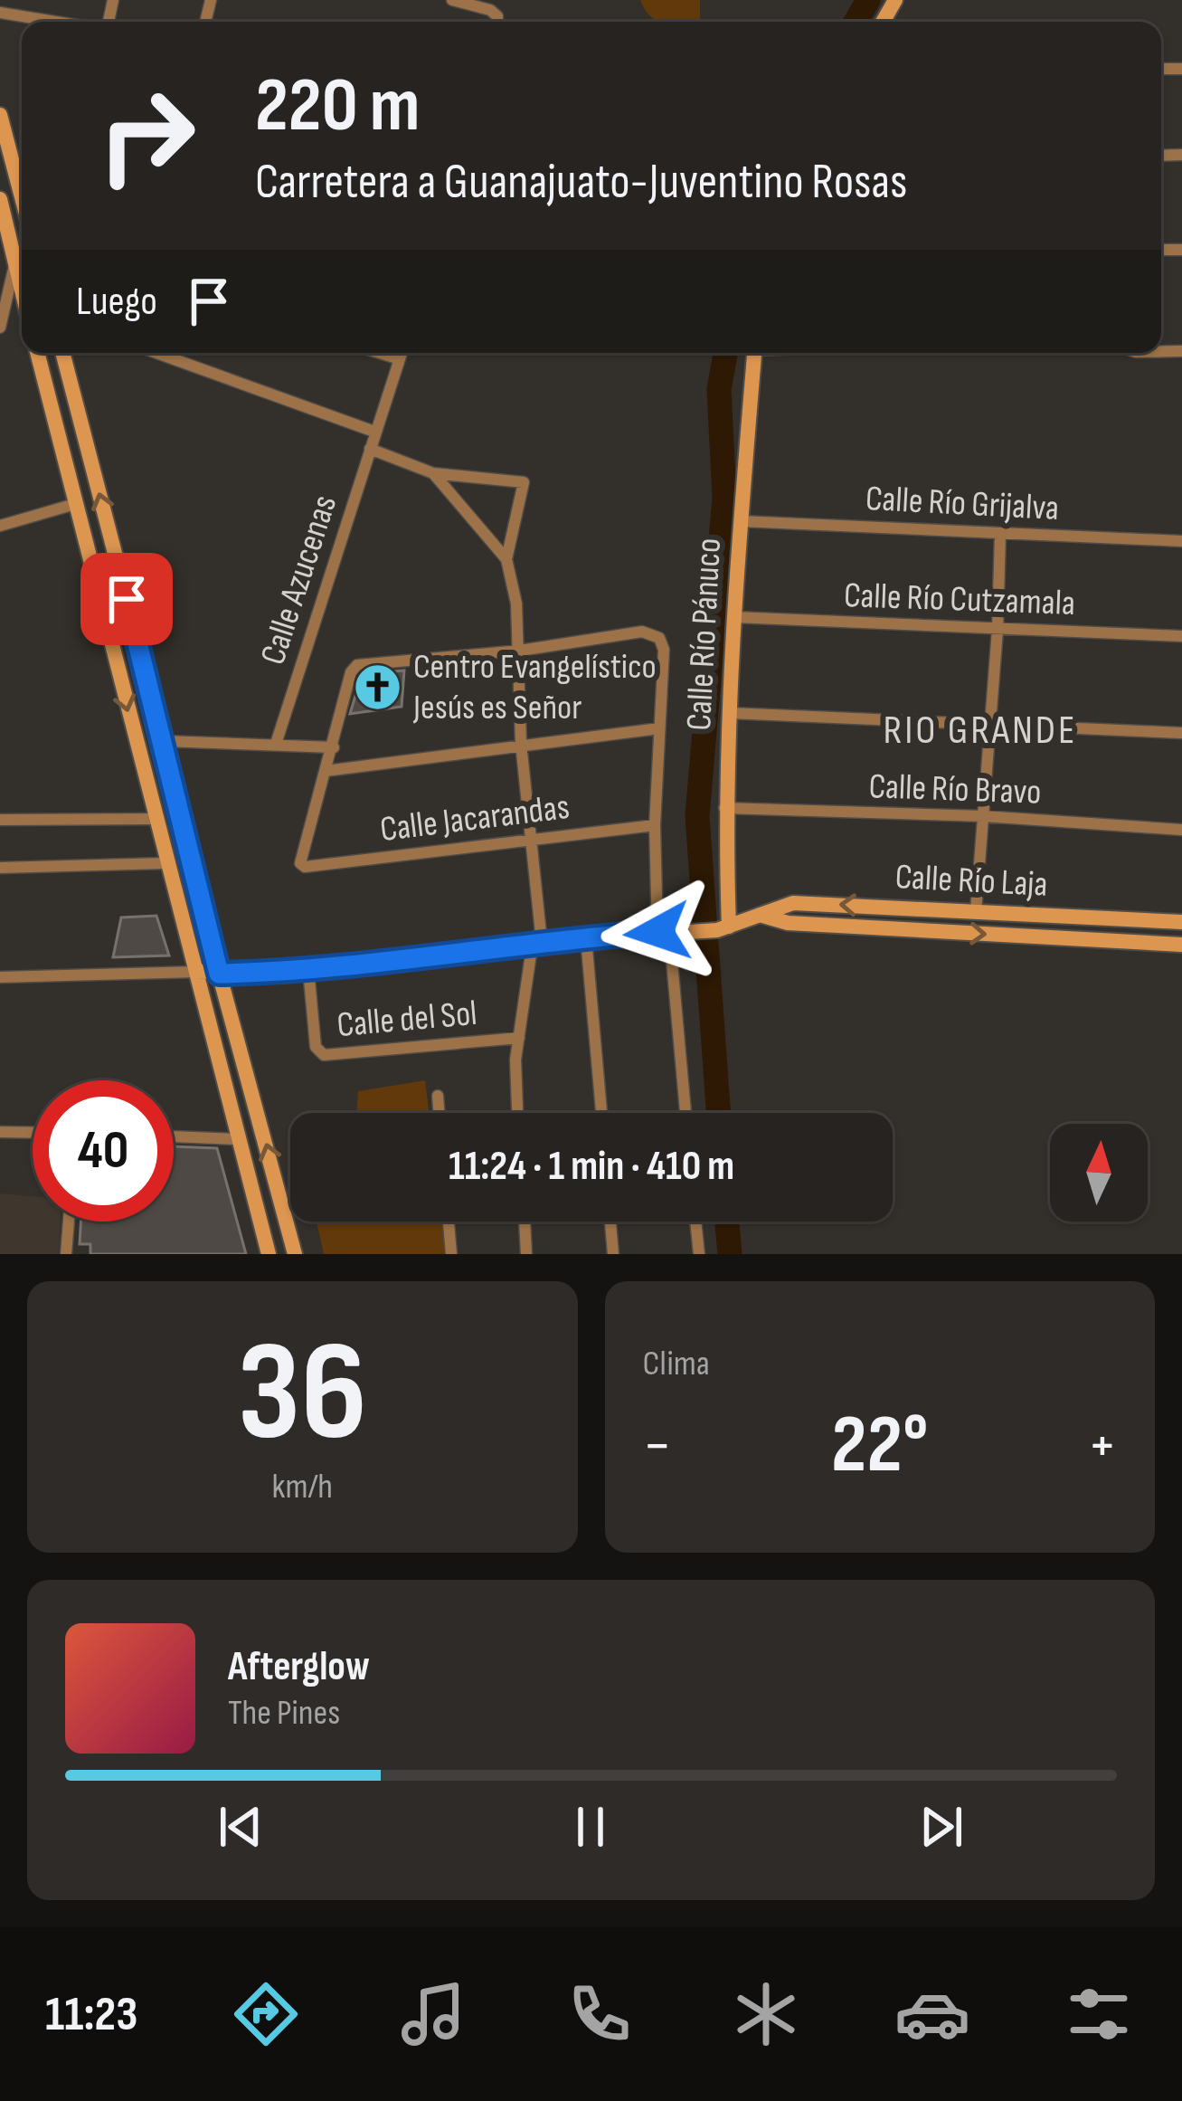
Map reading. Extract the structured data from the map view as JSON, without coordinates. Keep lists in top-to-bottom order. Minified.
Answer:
{"streets":{"main road":["Calle Río Pánuco","Calle Río Laja"],"street":["Calle Río Grijalva","Calle Azucenas","Calle Río Cutzamala","Calle Río Bravo","Calle Jacarandas","Calle del Sol"]},"crossings":[["Calle Río Grijalva","Calle Río Pánuco"],["Calle Río Cutzamala","Calle Río Pánuco"],["Calle Río Pánuco","Calle Río Bravo"],["Calle Río Pánuco","Calle Río Laja"],["Calle Río Laja","Calle del Sol"]],"districts":["RIO GRANDE"],"places":{"church":["Centro Evangelístico Jesús es Señor"]},"north":"top","page":{"turn":["220 m","Carretera a Guanajuato-Juventino Rosas"],"then":"Luego","limit":"40","trip":"11:24 · 1 min · 410 m","tile":[["36","km/h"],"Clima"],"heat":["−","22°","+"],"song":["Afterglow","The Pines"],"tabs":"11:23"}}
